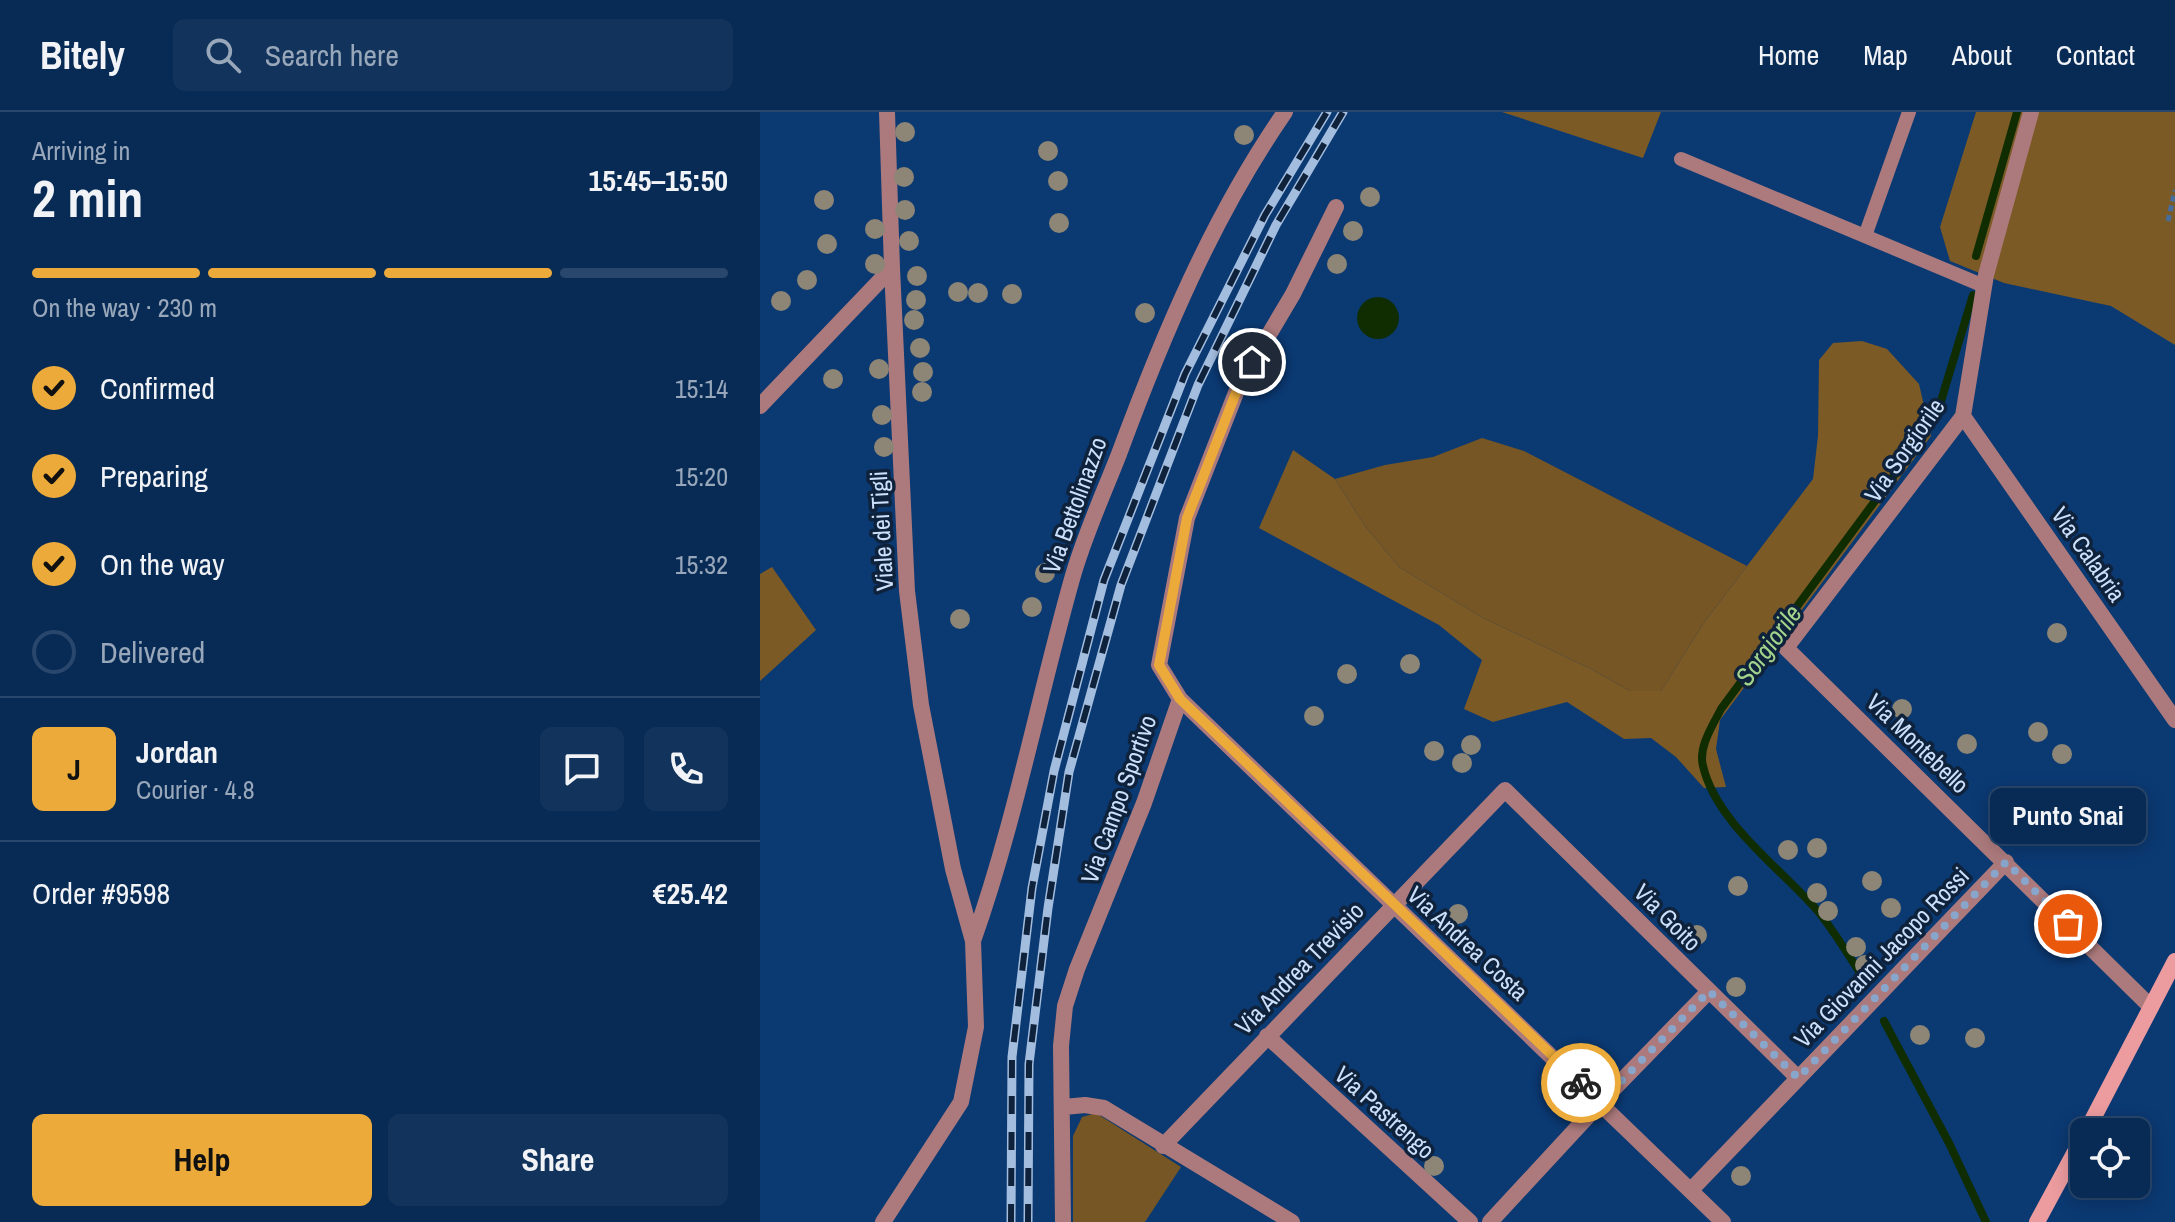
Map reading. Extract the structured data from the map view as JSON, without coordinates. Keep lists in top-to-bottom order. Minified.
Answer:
{"streets":{"street":["Via Sorgiorile","Via Bettolinazzo","Viale dei Tigli","Via Calabria","Via Montebello","Via Campo Sportivo","Via Goito","Via Andrea Costa","Via Giovanni Jacopo Rossi","Via Andrea Trevisio","Via Pastrengo"]},"crossings":[["Via Sorgiorile","Via Calabria"],["Via Sorgiorile","Via Montebello"],["Via Bettolinazzo","Viale dei Tigli"],["Via Montebello","Via Giovanni Jacopo Rossi"],["Via Campo Sportivo","Via Andrea Costa"],["Via Goito","Via Giovanni Jacopo Rossi"],["Via Goito","Via Andrea Trevisio"],["Via Andrea Costa","Via Giovanni Jacopo Rossi"],["Via Andrea Costa","Via Andrea Trevisio"],["Via Andrea Trevisio","Via Pastrengo"]],"water":["Sorgiorile"],"places":["Punto Snai"],"page":{"header":"Bitely","search":"Search here","nav":["Home","Map","About","Contact"],"heading":["2 min","Arriving in","15:45–15:50"],"panel":["Jordan","Courier · 4.8","Order #9598","€25.42"],"bar":"On the way · 230 m","list":[["Confirmed","15:14"],["Preparing","15:20"],["On the way","15:32"],"Delivered"],"round":"J","bubble":"Punto Snai","buttons":["Help","Share"]}}
